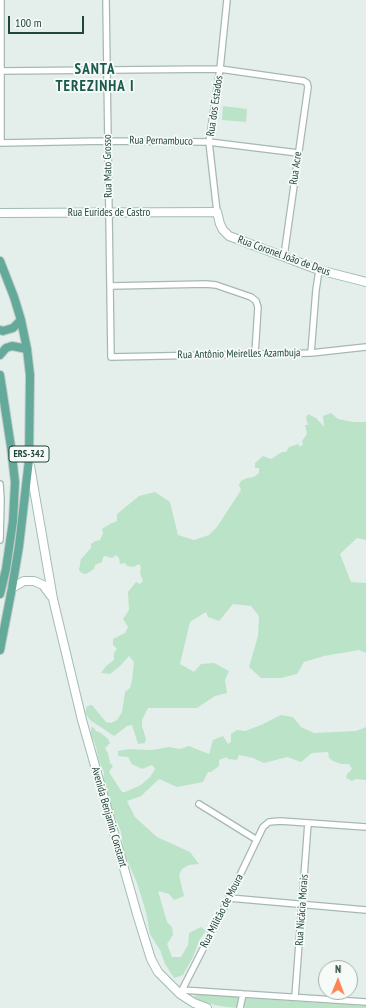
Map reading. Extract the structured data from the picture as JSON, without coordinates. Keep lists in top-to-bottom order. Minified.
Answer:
{"streets":{"main road":["Rua Eurides de Castro","Rua Coronel João de Deus","ERS-342","Avenida Benjamin Constant"],"street":["Rua dos Estados","Rua Pernambuco","Rua Mato Grosso","Rua Acre","Rua Antônio Meirelles Azambuja","Rua Nicácia Morais","Rua Militão de Moura"]},"crossings":[["Rua dos Estados","Rua Pernambuco"],["Rua dos Estados","Rua Acre"],["Rua dos Estados","Rua Eurides de Castro"],["Rua dos Estados","Rua Coronel João de Deus"],["Rua Pernambuco","Rua Mato Grosso"],["Rua Pernambuco","Rua Acre"],["Rua Mato Grosso","Rua Eurides de Castro"],["Rua Mato Grosso","Rua Antônio Meirelles Azambuja"],["Rua Acre","Rua Coronel João de Deus"],["Rua Eurides de Castro","Rua Coronel João de Deus"],["ERS-342","Avenida Benjamin Constant"],["Avenida Benjamin Constant","Rua Militão de Moura"],["Rua Nicácia Morais","Rua Militão de Moura"]],"districts":["SANTA TEREZINHA I"],"scale_bar":"100 m","north":"top"}
